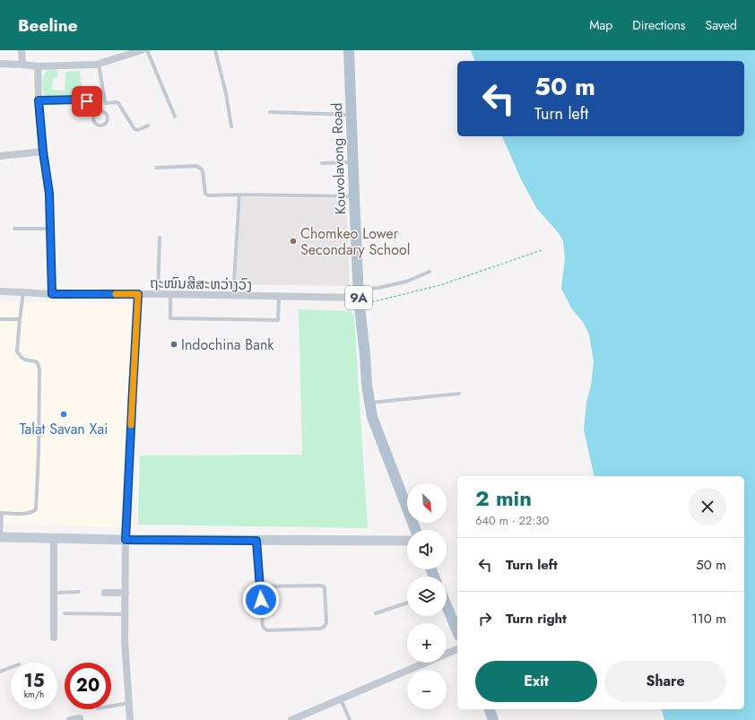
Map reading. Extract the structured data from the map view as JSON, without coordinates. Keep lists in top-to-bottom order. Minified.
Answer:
{"streets":{"main road":["Kouvolavong Road","9A"],"street":["ຖະໜົນສີສະຫວ່າງວົງ"]},"crossings":[["Kouvolavong Road","ຖະໜົນສີສະຫວ່າງວົງ"]],"places":["Chomkeo Lower Secondary School","Indochina Bank","Talat Savan Xai"],"north":"bottom right","page":{"header":"Beeline","nav":["Map","Directions","Saved"],"turn":["50 m","Turn left"],"heading":["2 min","640 m · 22:30"],"map_buttons":["+","−"],"list":[{"name":"Turn left","value":"50 m"},{"name":"Turn right","value":"110 m"}],"buttons":["Exit","Share"],"speed":"15 km/h","limit":"20"}}
